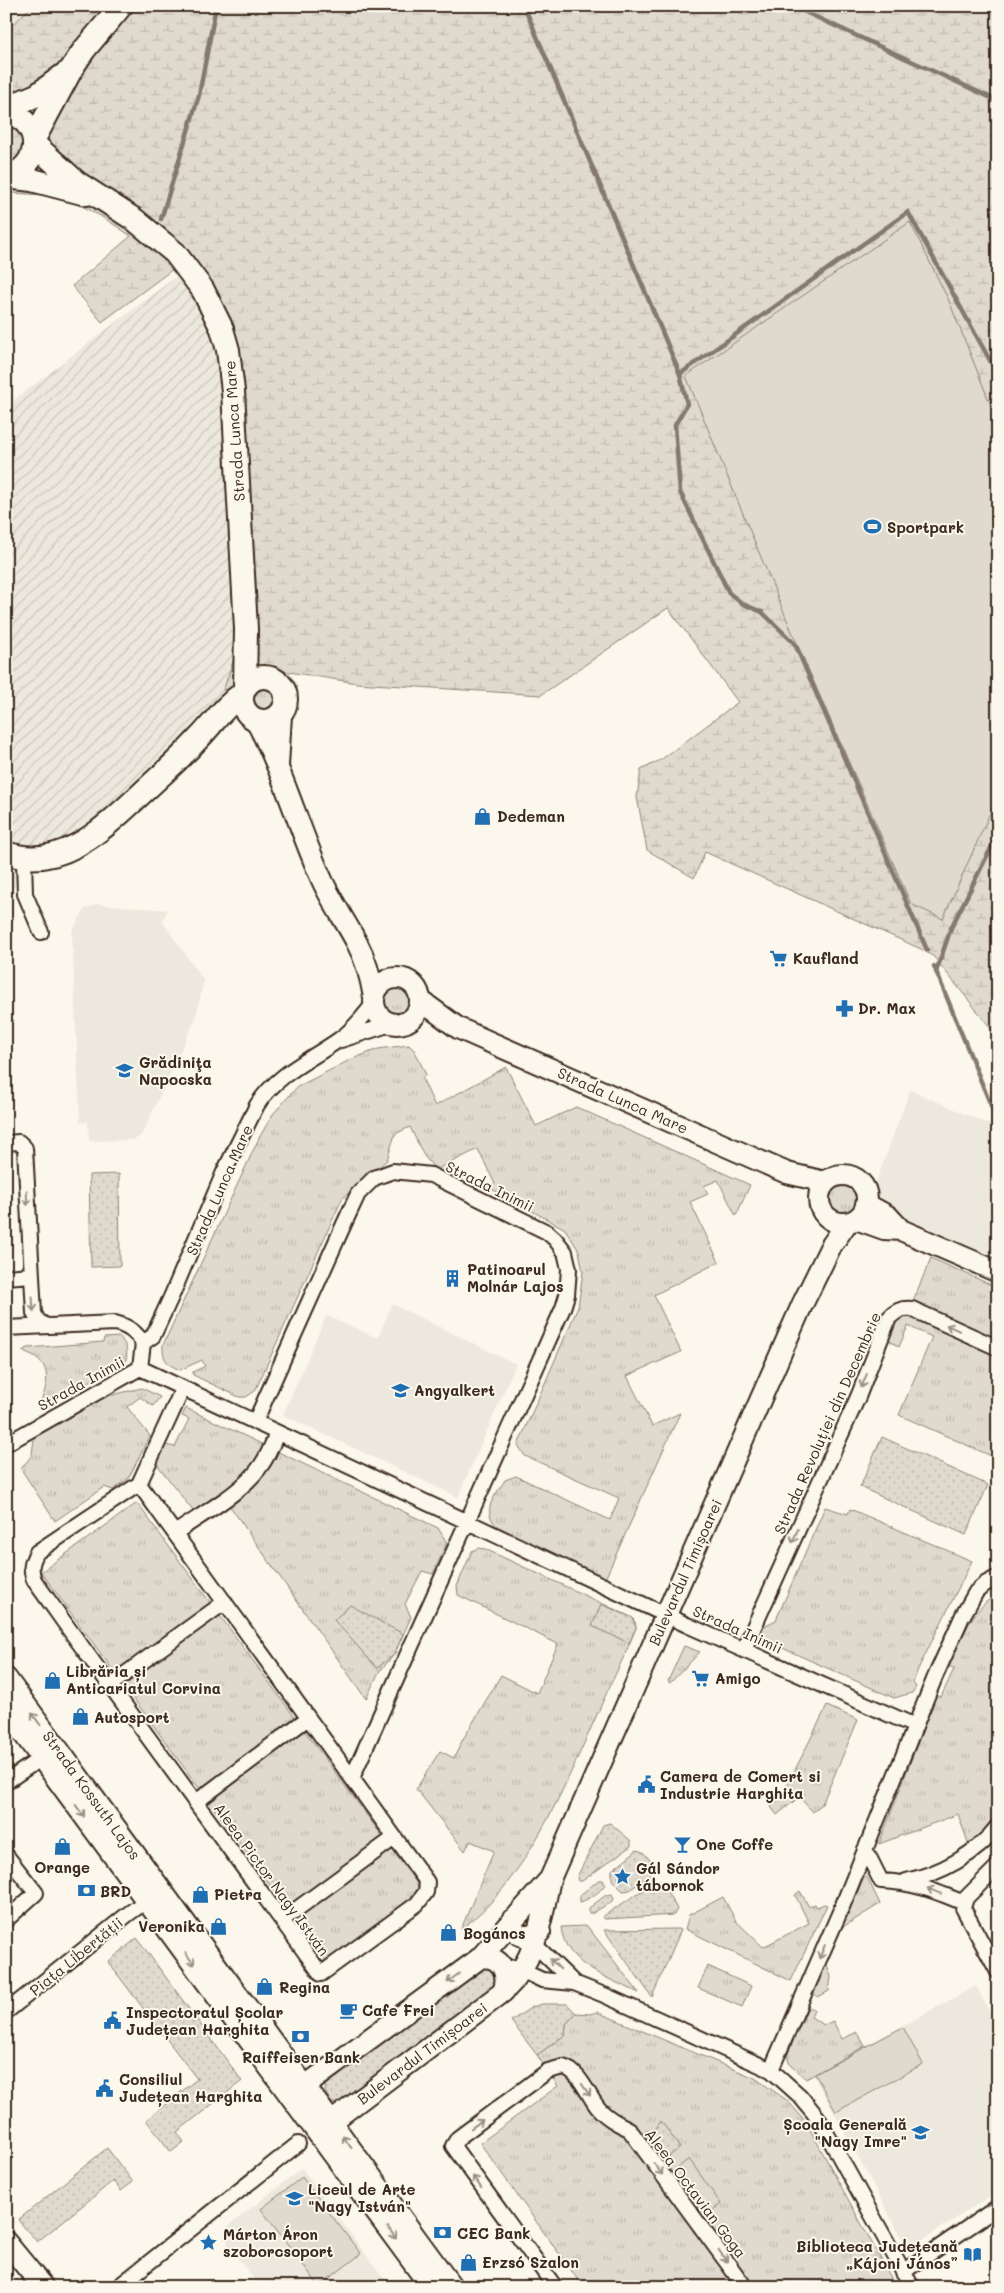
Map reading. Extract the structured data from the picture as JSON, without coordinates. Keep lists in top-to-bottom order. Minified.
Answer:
{"streets":{"main road":["Strada Lunca Mare","Bulevardul Timișoarei","Strada Kossuth Lajos"],"street":["Strada Inimii","Strada Revoluției din Decembrie","Aleea Pictor Nagy István","Piața Libertății","Aleea Octavian Goga"]},"crossings":[["Strada Lunca Mare","Bulevardul Timișoarei"],["Strada Inimii","Strada Revoluției din Decembrie"],["Strada Inimii","Bulevardul Timișoarei"],["Bulevardul Timișoarei","Strada Kossuth Lajos"],["Strada Kossuth Lajos","Piața Libertății"]],"one_way":["Strada Revoluției din Decembrie"],"places":{"sports":["Sportpark"],"shop":["Dedeman","Librăria și Anticariatul Corvina","Autosport","Orange","Pietra","Veronika","Bogáncs","Regina","Erzsó Szalon"],"supermarket":["Kaufland","Amigo"],"pharmacy":["Dr. Max"],"school or university":["Grădiniţa Napocska","Angyalkert","Școala Generală \"Nagy Imre\"","Liceul de Arte \"Nagy István\""],"building":["Patinoarul Molnár Lajos"],"public building":["Camera de Comert si Industrie Harghita","Inspectoratul Școlar Județean Harghita","Consiliul Județean Harghita"],"bar":["One Coffe"],"place":["Gál Sándor tábornok","Márton Áron szoborcsoport"],"bank":["BRD","Raiffeisen Bank","CEC Bank"],"cafe":["Cafe Frei"],"library":["Biblioteca Județeană „Kájoni János”"]}}
